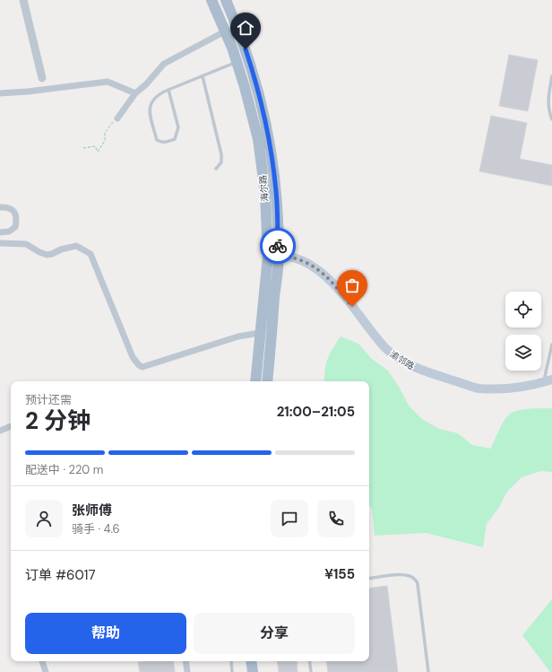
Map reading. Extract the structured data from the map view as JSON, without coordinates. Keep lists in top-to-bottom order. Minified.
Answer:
{"streets":{"main road":["海尔路","渝邻路"]},"crossings":[["海尔路","渝邻路"]],"page":{"heading":["2 分钟","预计还需","21:00–21:05"],"panel":["张师傅","骑手 · 4.6","订单 #6017","¥155"],"bar":"配送中 · 220 m","buttons":["帮助","分享"]}}
